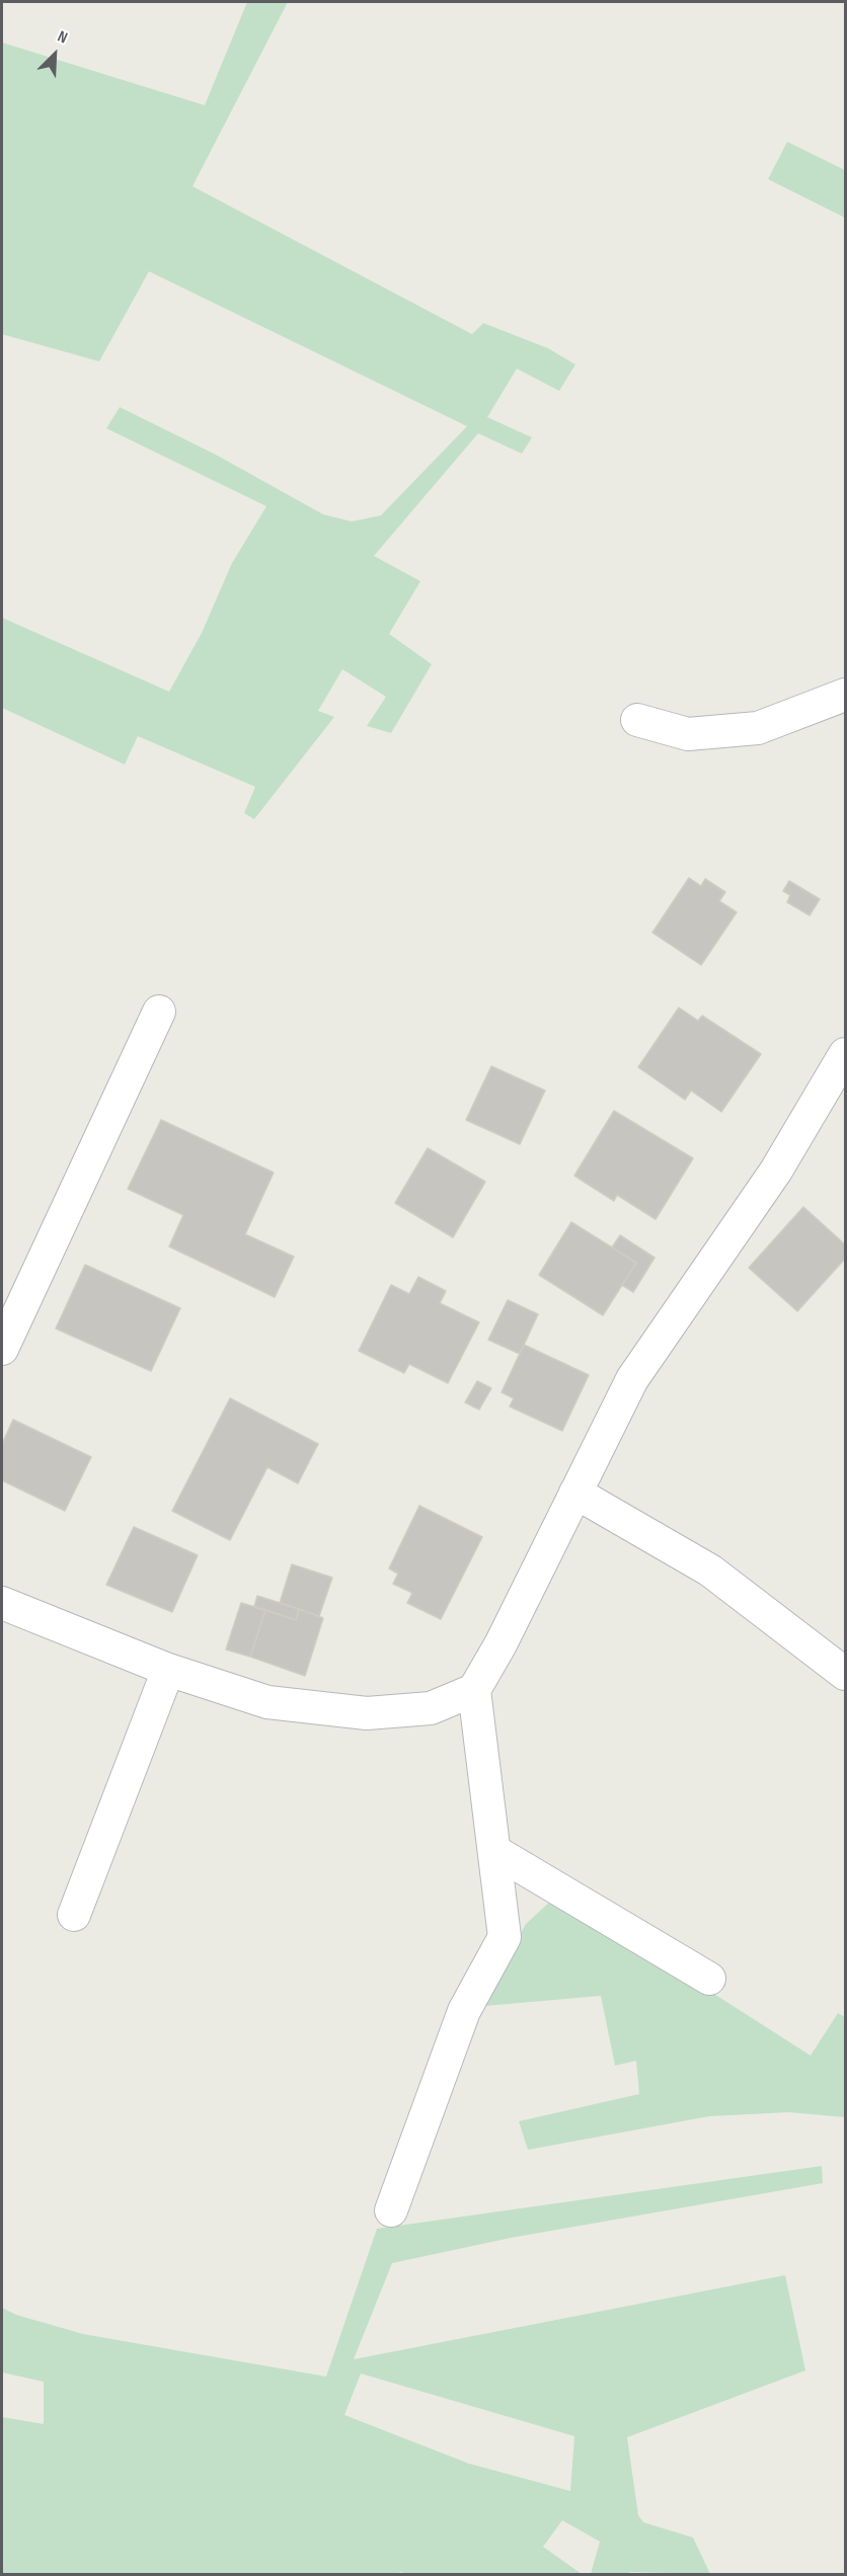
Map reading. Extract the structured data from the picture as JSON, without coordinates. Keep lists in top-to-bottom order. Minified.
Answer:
{"north":"top right"}
